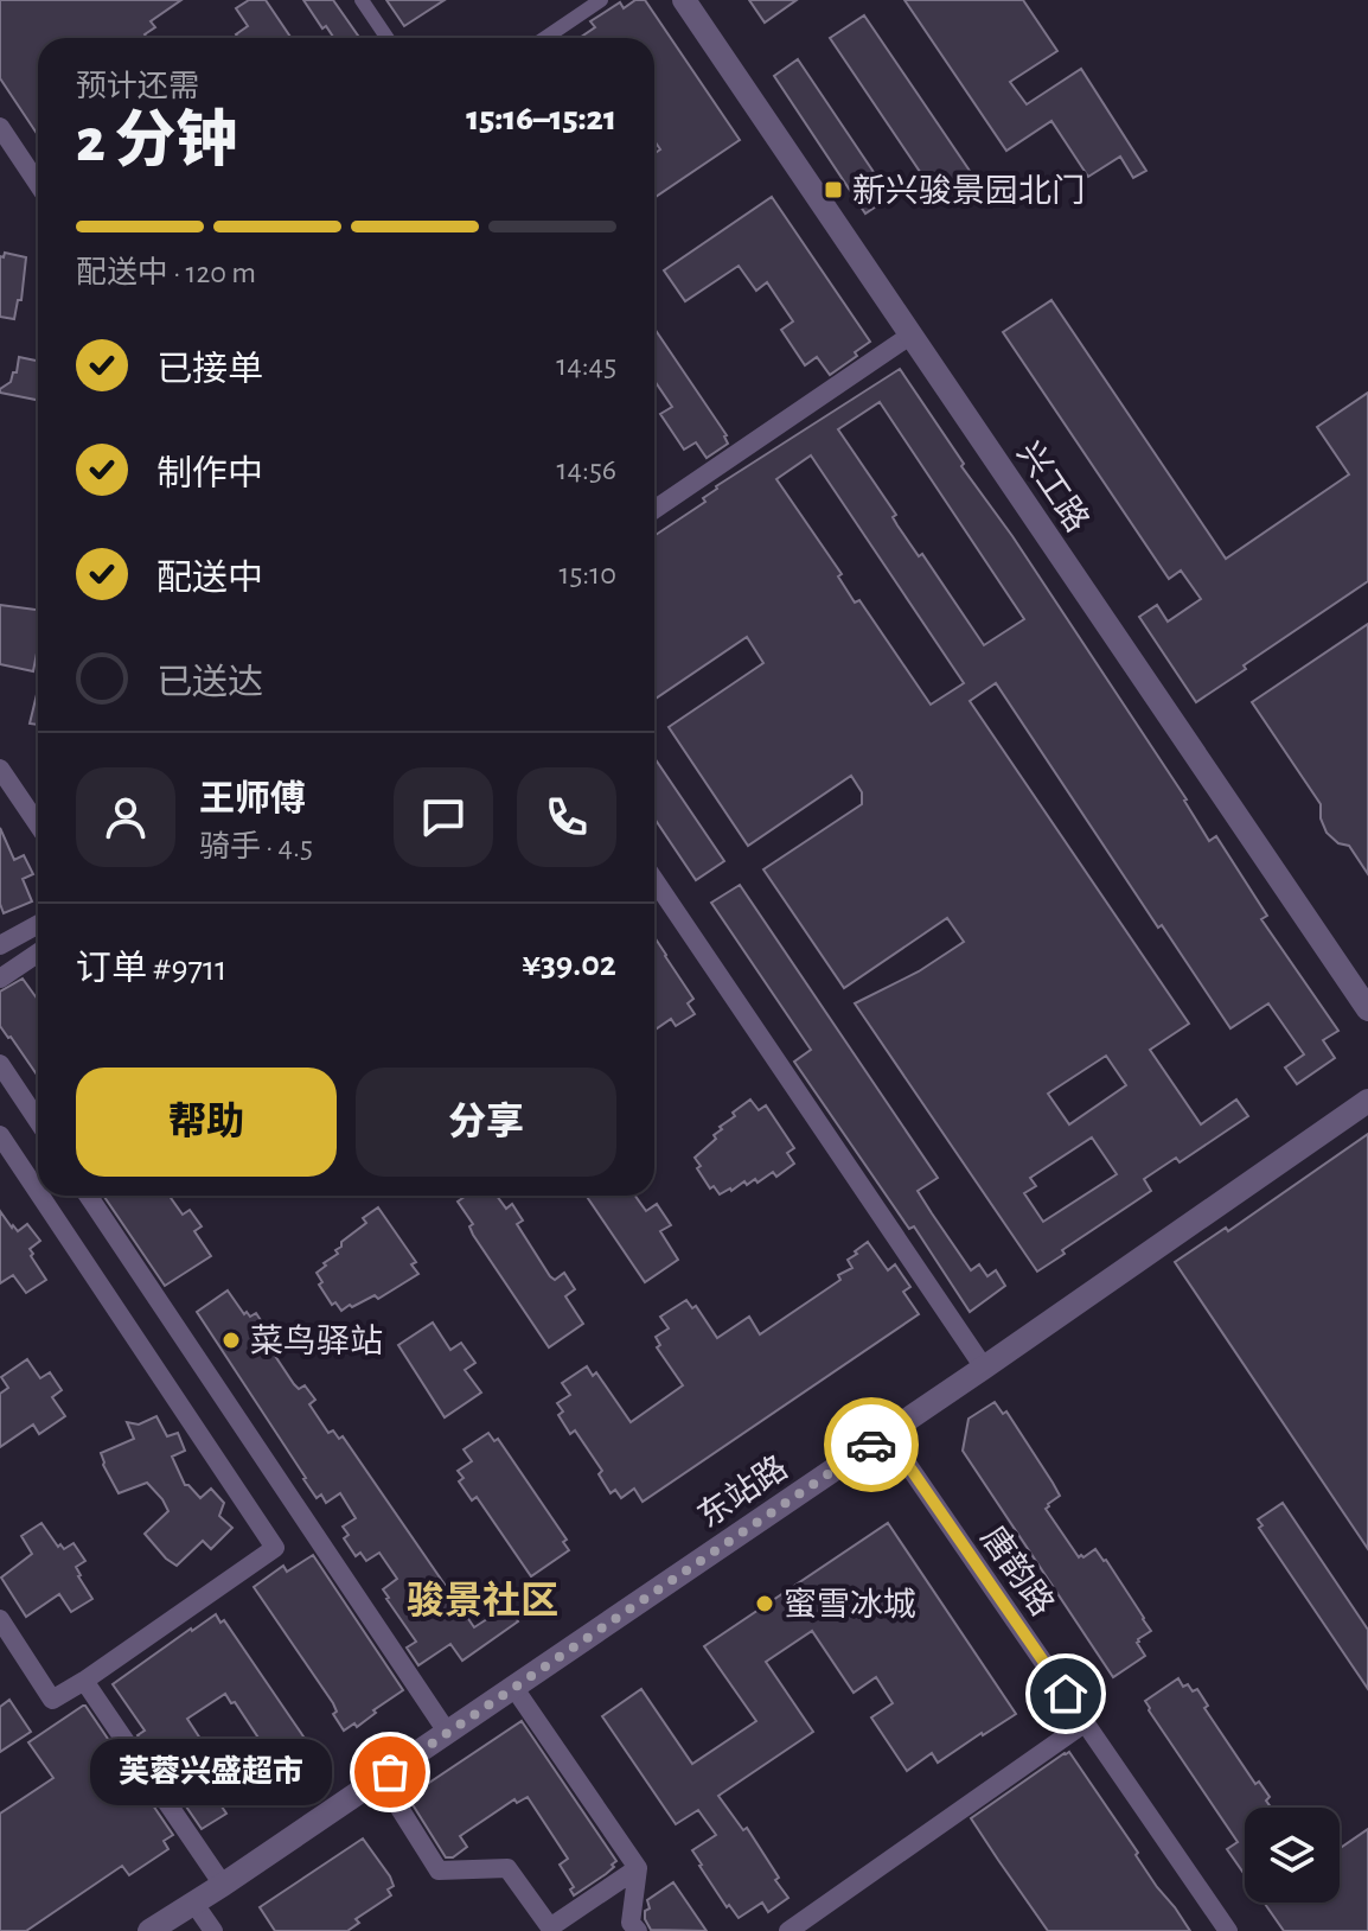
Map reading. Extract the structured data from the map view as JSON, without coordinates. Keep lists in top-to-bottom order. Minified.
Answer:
{"streets":{"street":["兴工路","东站路","唐韵路"]},"crossings":[["东站路","唐韵路"]],"districts":["骏景社区"],"places":{"transit":["新兴骏景园北门"],"other":["菜鸟驿站","蜜雪冰城","芙蓉兴盛超市"]},"page":{"heading":["2 分钟","预计还需","15:16–15:21"],"panel":["王师傅","骑手 · 4.5","订单 #9711","¥39.02"],"bar":"配送中 · 120 m","list":[["已接单","14:45"],["制作中","14:56"],["配送中","15:10"],"已送达"],"buttons":["帮助","分享"],"bubble":"芙蓉兴盛超市"}}
